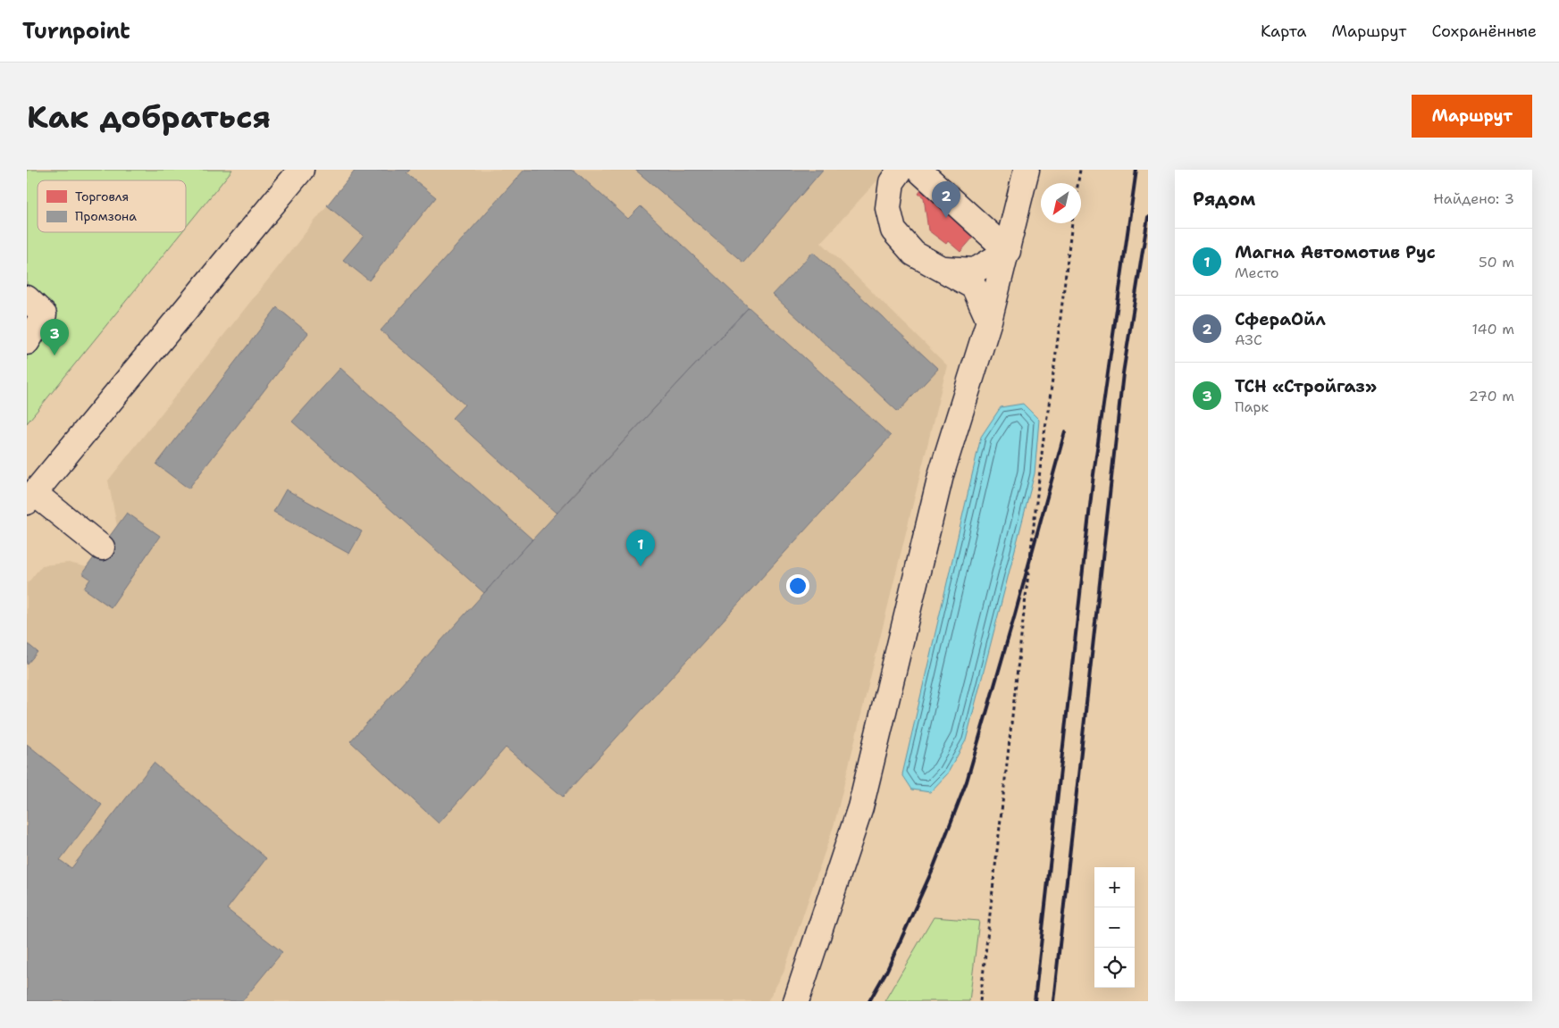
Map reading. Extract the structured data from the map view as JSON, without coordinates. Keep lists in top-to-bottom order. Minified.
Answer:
{"legend":["Торговля","Промзона"],"north":"bottom left","page":{"header":"Turnpoint","nav":["Карта","Маршрут","Сохранённые"],"buttons":"Маршрут","title":"Как добраться","heading":["Рядом","Найдено: 3"],"pins":["2","3","1"],"list":[{"mark":"1","name":"Магна Автомотив Рус","note":"Место","value":"50 m"},{"mark":"2","name":"СфераОйл","note":"АЗС","value":"140 m"},{"mark":"3","name":"ТСН «Стройгаз»","note":"Парк","value":"270 m"}],"map_buttons":["+","−"]}}
